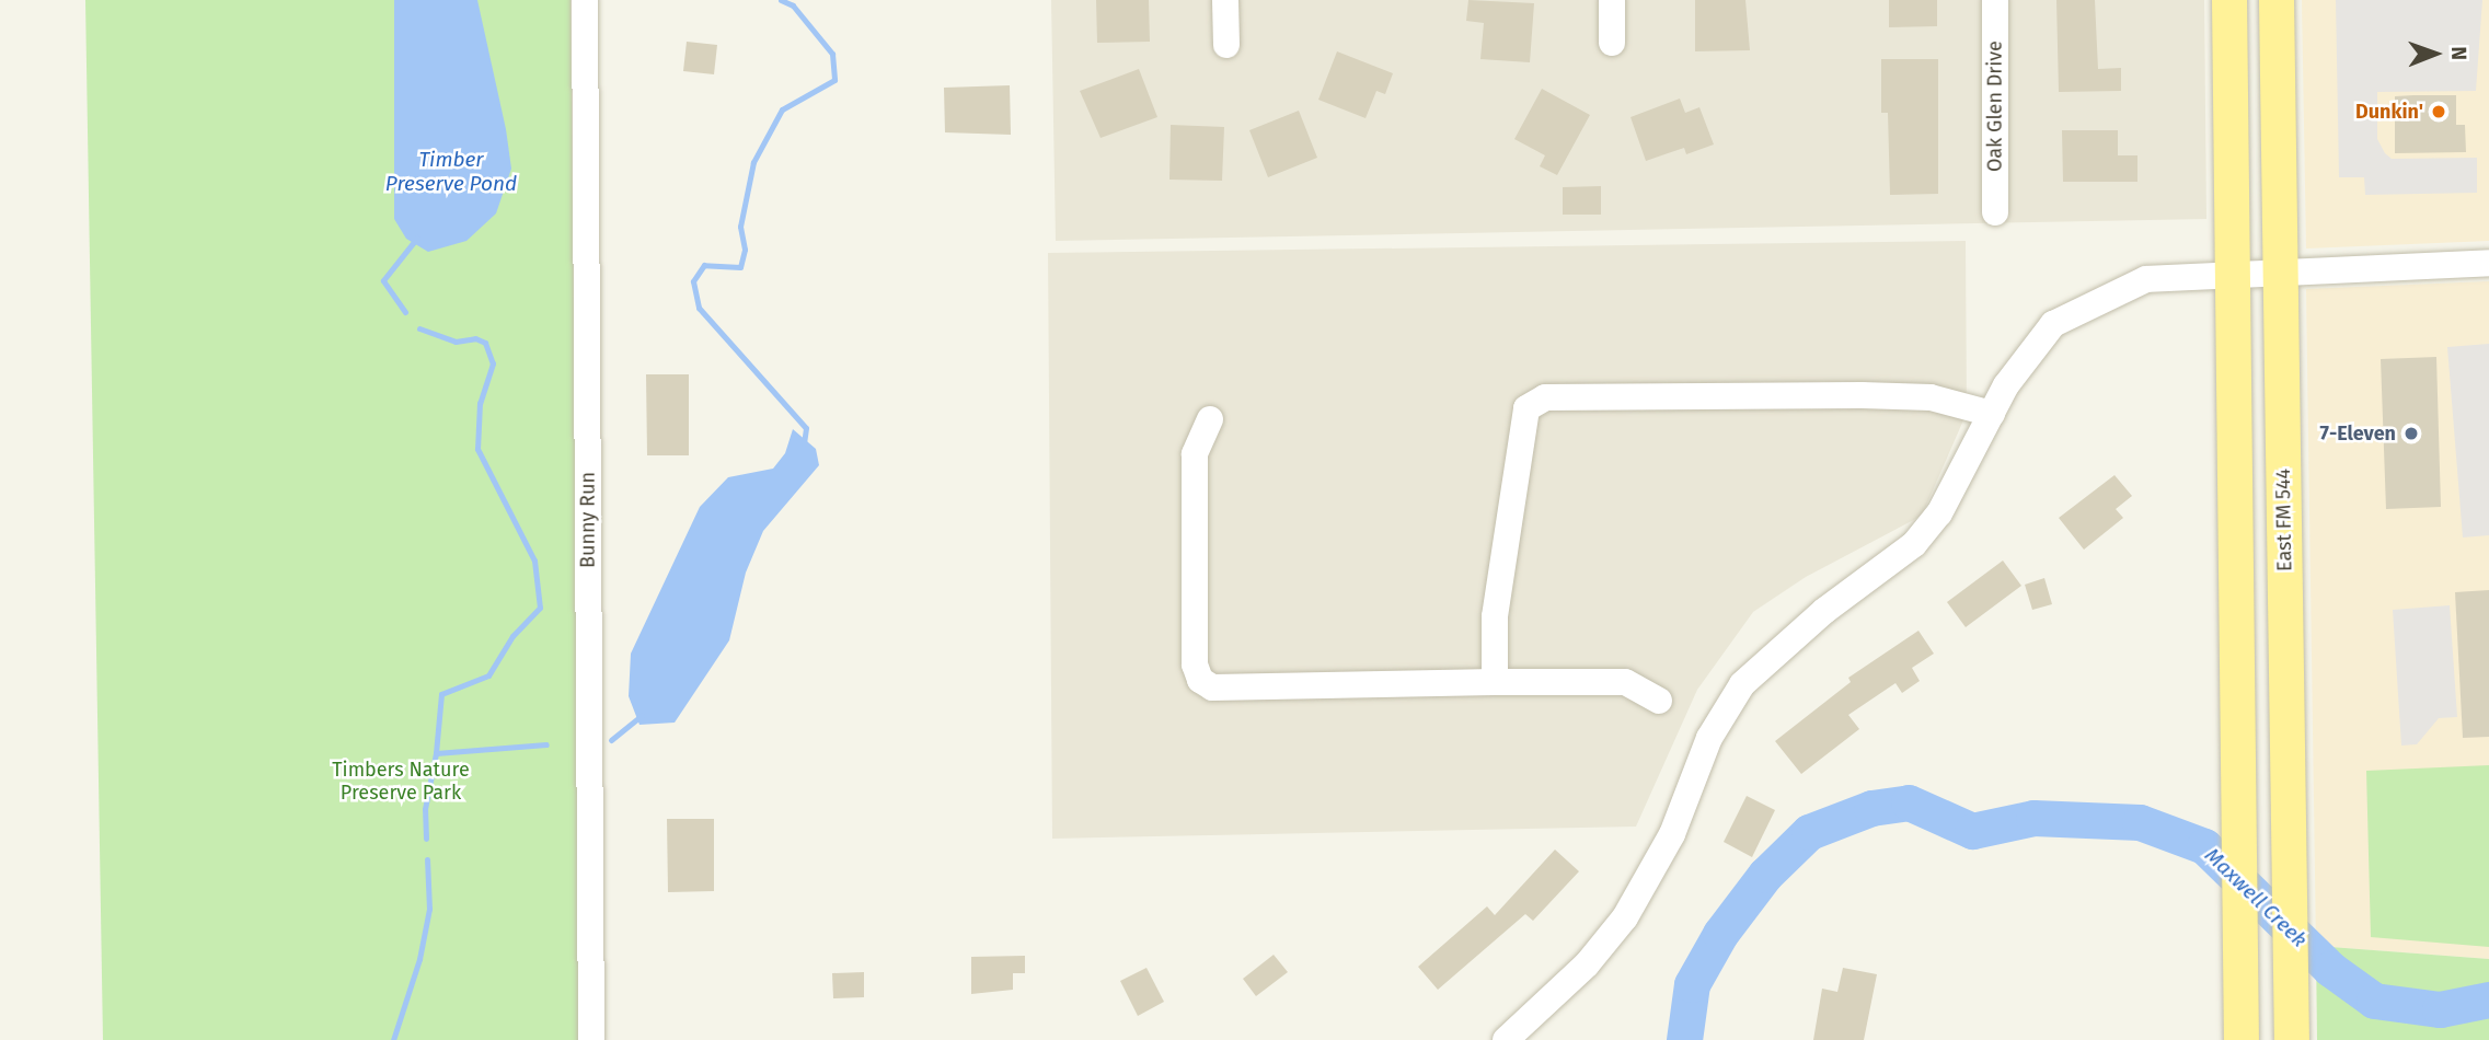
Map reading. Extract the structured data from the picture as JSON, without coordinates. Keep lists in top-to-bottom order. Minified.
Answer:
{"streets":{"main road":["East FM 544"],"street":["Oak Glen Drive","Bunny Run"]},"water":["Timber Preserve Pond","Maxwell Creek"],"parks":["Timbers Nature Preserve Park"],"places":["Dunkin'","7-Eleven"],"north":"right"}
